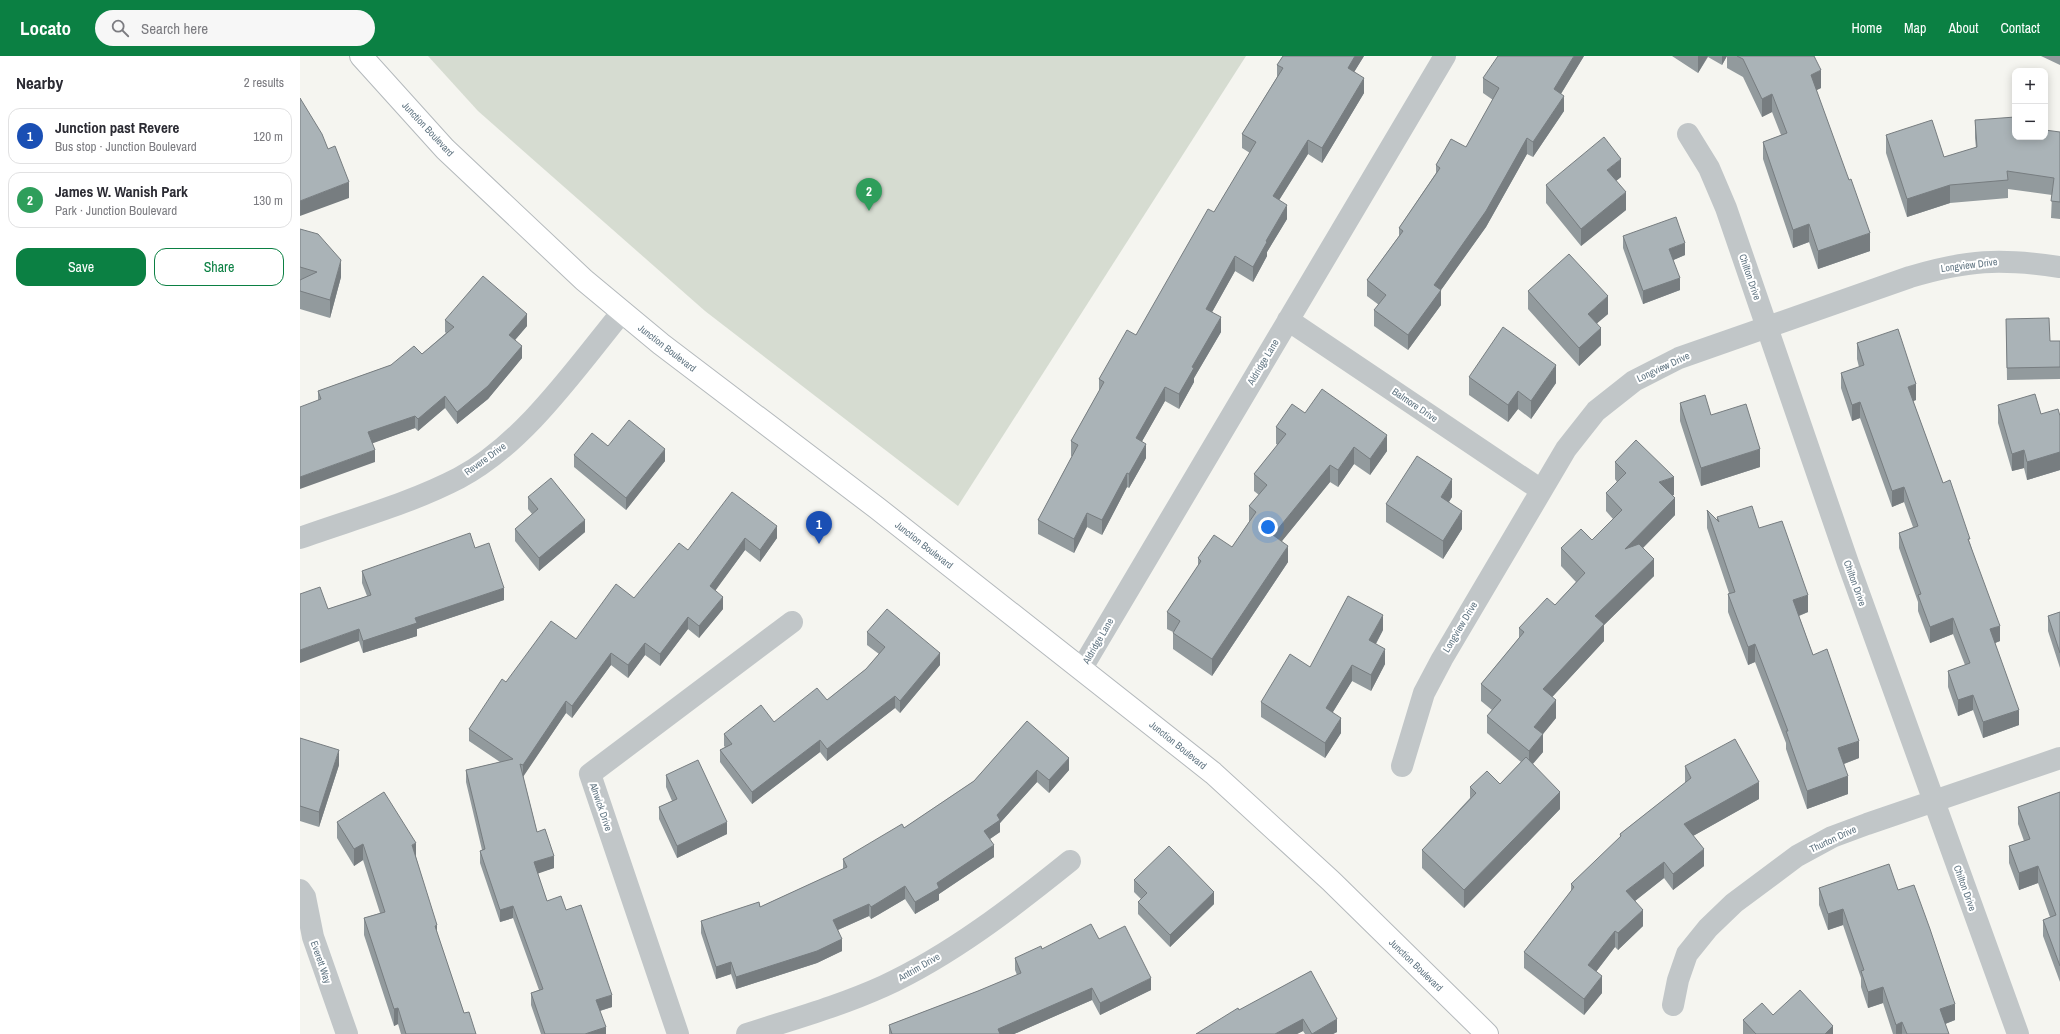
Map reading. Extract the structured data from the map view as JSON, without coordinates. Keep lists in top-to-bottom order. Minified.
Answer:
{"streets":{"main road":["Junction Boulevard"],"street":["Longview Drive","Chilton Drive","Aldridge Lane","Balmore Drive","Revere Drive","Alnwick Drive","Thurton Drive","Everett Way","Antrim Drive"]},"crossings":[["Junction Boulevard","Aldridge Lane"],["Junction Boulevard","Revere Drive"],["Longview Drive","Chilton Drive"],["Longview Drive","Balmore Drive"],["Chilton Drive","Thurton Drive"],["Aldridge Lane","Balmore Drive"]],"page":{"header":"Locato","search":"Search here","nav":["Home","Map","About","Contact"],"heading":["Nearby","2 results"],"map_buttons":["+","−"],"list":[{"mark":"1","name":"Junction past Revere","note":"Bus stop · Junction Boulevard","value":"120 m"},{"mark":"2","name":"James W. Wanish Park","note":"Park · Junction Boulevard","value":"130 m"}],"pins":["2","1"],"buttons":["Save","Share"]}}
